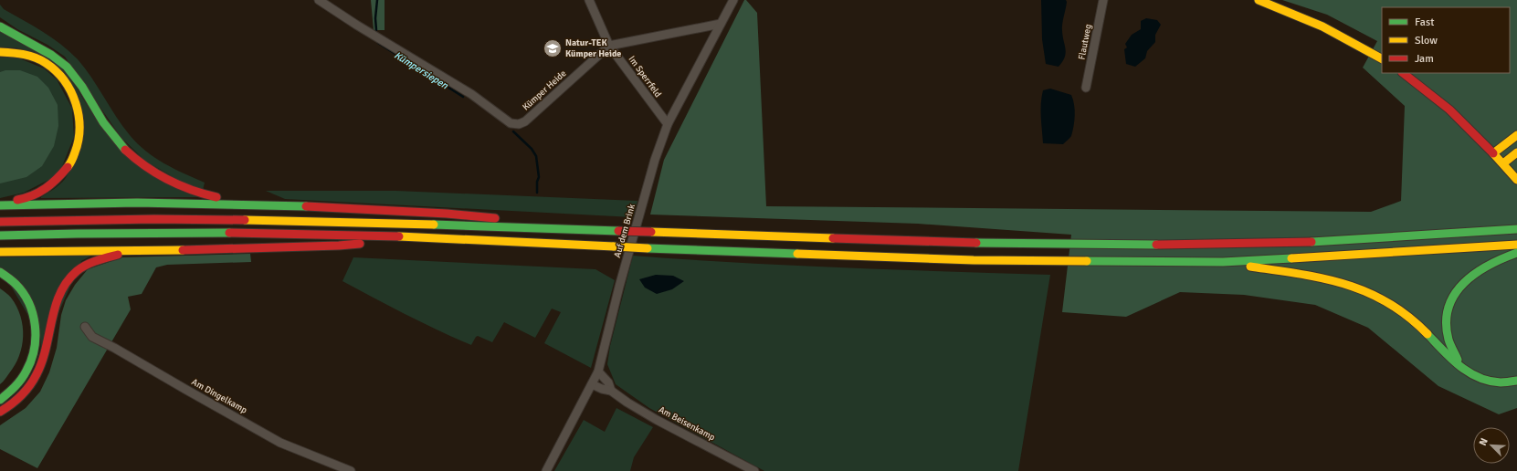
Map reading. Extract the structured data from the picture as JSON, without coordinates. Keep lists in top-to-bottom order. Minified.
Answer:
{"streets":{"street":["Flautweg","Im Sperrfeld","Kümper Heide","Auf dem Brink","Am Dingelkamp","Am Beisenkamp"]},"crossings":[["Im Sperrfeld","Kümper Heide"],["Im Sperrfeld","Auf dem Brink"],["Auf dem Brink","Am Beisenkamp"]],"water":["Kümpersiepen"],"places":{"school or university":["Natur-TEK Kümper Heide"]},"legend":["Fast","Slow","Jam"],"north":"top left"}
